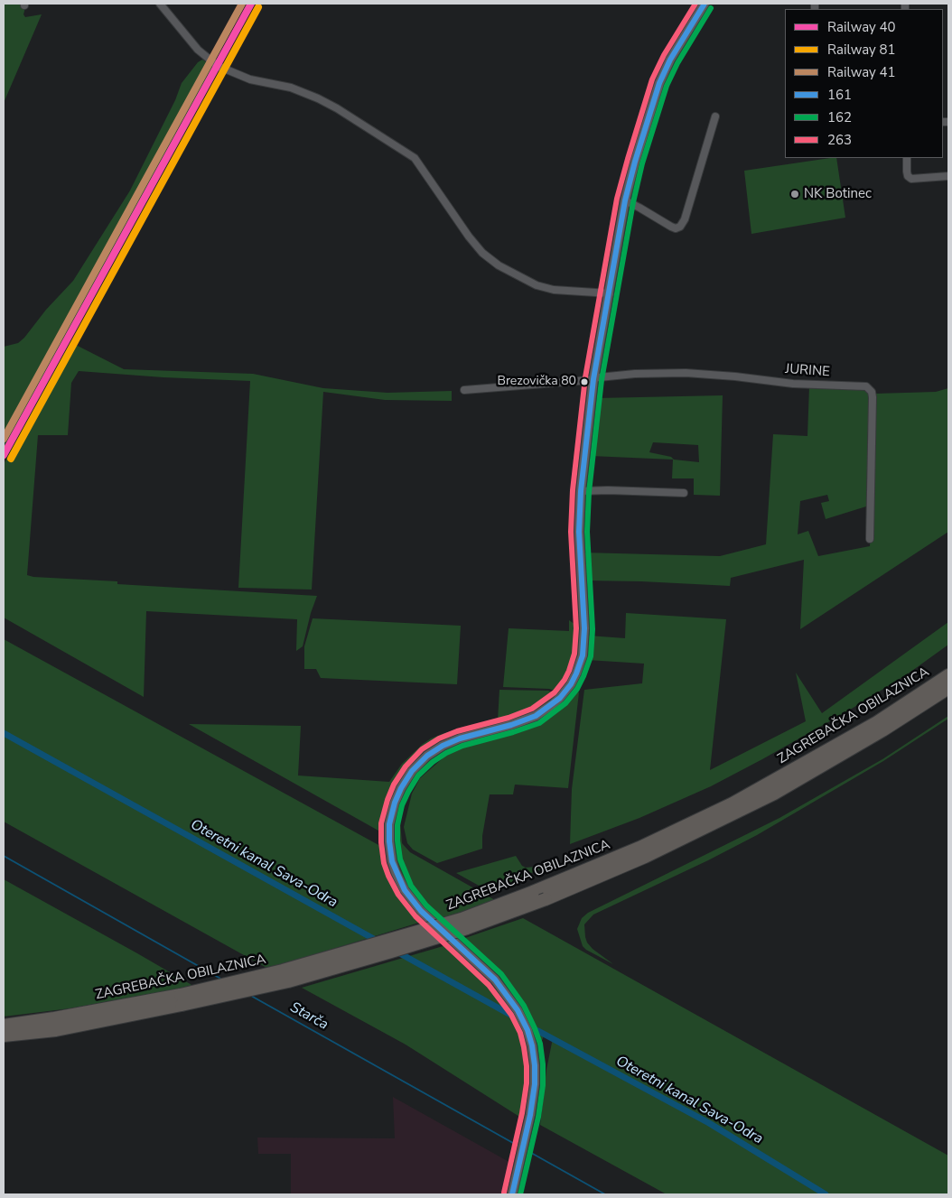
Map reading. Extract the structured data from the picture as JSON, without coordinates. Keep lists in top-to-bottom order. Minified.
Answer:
{"streets":{"highway":["ZAGREBAČKA OBILAZNICA"],"street":["JURINE"]},"water":["Oteretni kanal Sava-Odra","Starča"],"places":["NK Botinec","Brezovička 80"],"lines":["rail line 40","rail line 41","transit line 161","transit line 263","rail line 81","transit line 162"],"legend":["Railway 40","Railway 81","Railway 41","161","162","263"]}
